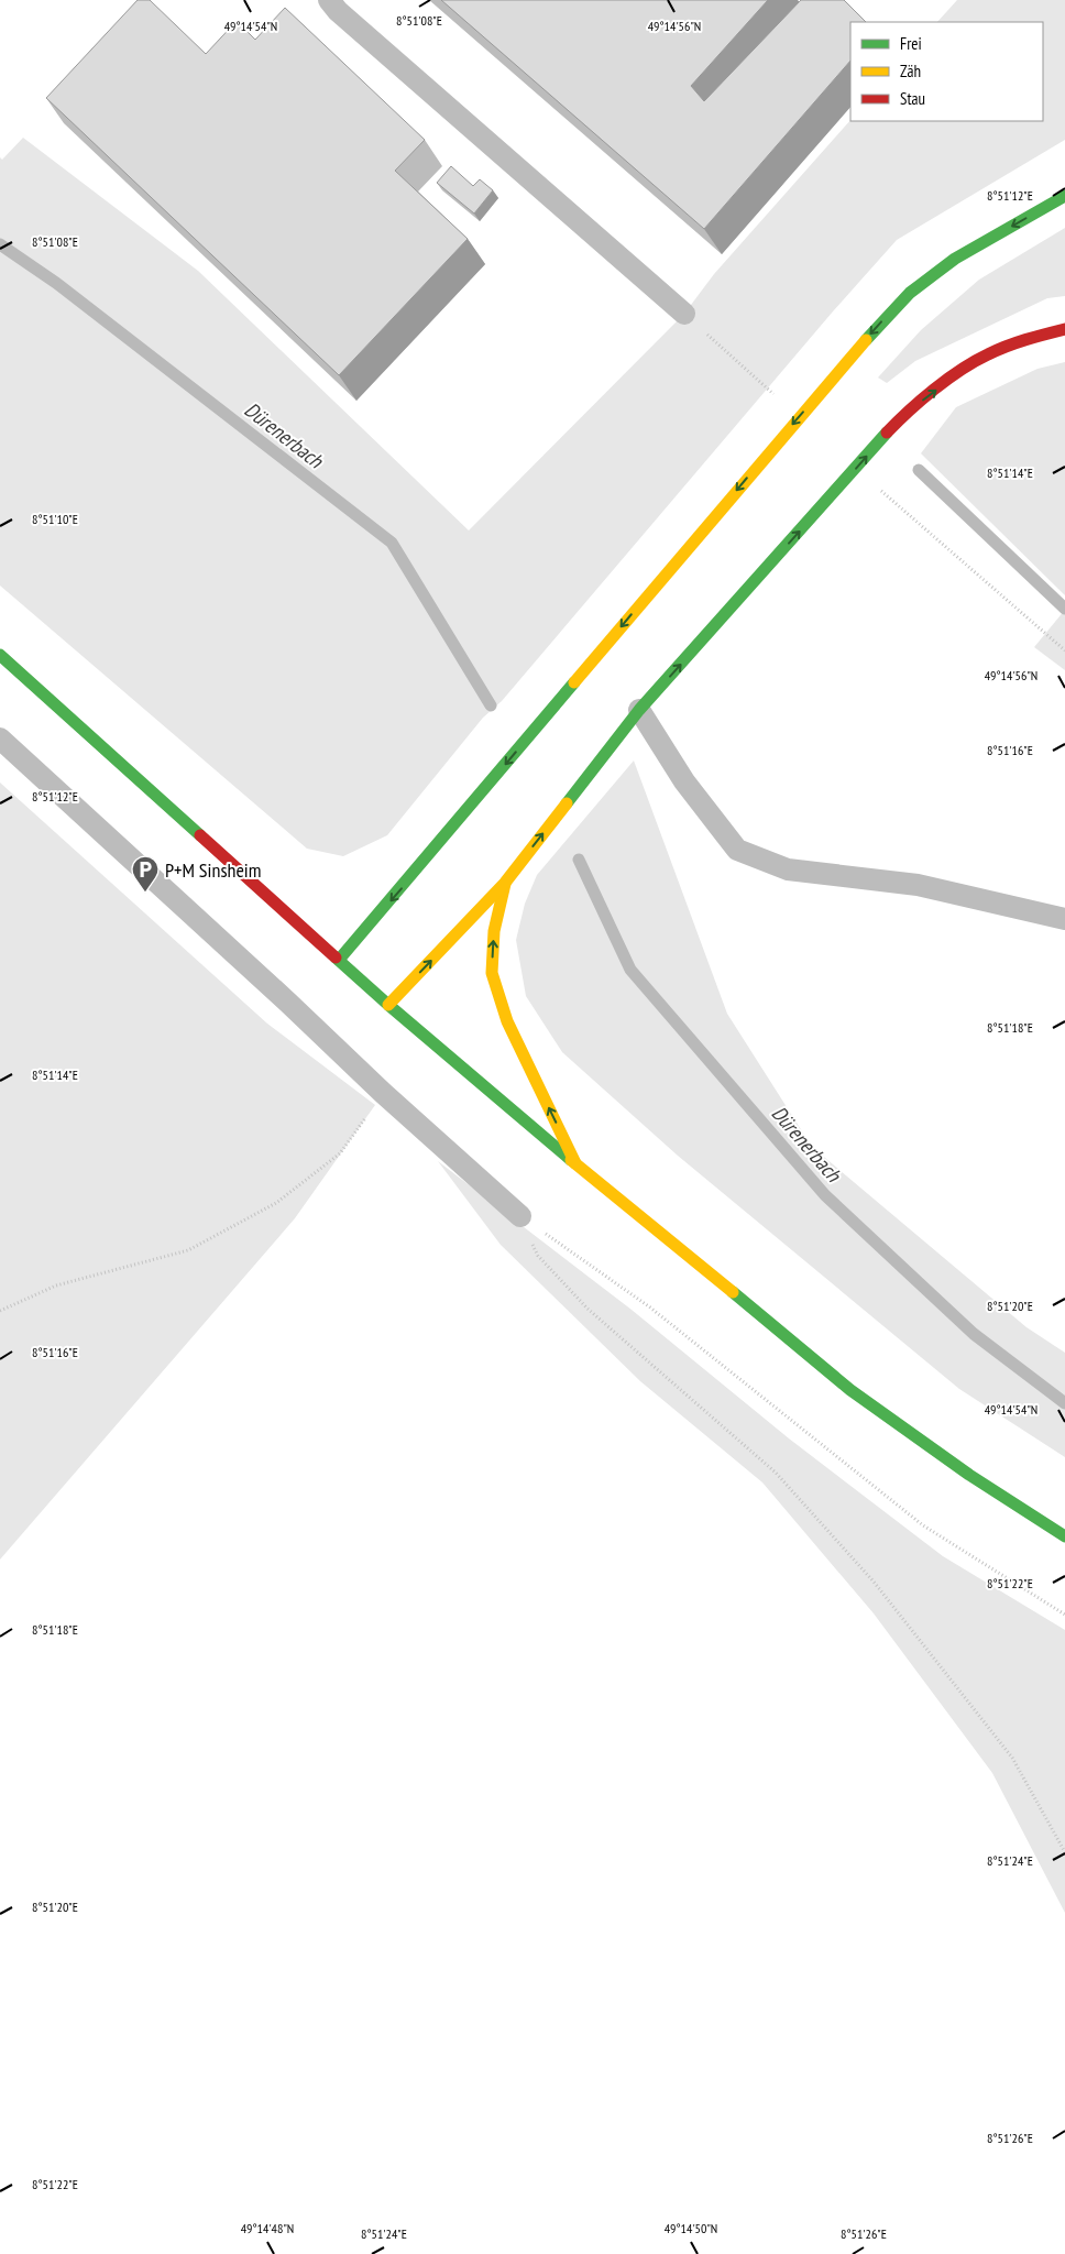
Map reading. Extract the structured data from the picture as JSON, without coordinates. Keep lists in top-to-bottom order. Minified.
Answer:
{"water":["Dürenerbach"],"places":{"parking":["P+M Sinsheim"]},"legend":["Frei","Zäh","Stau"],"coordinates":["8°51'08\"E","49°14'54\"N","49°14'56\"N","8°51'12\"E","8°51'14\"E","8°51'10\"E","8°51'16\"E","8°51'18\"E","8°51'20\"E","8°51'22\"E","8°51'24\"E","8°51'26\"E","49°14'48\"N","49°14'50\"N"]}
